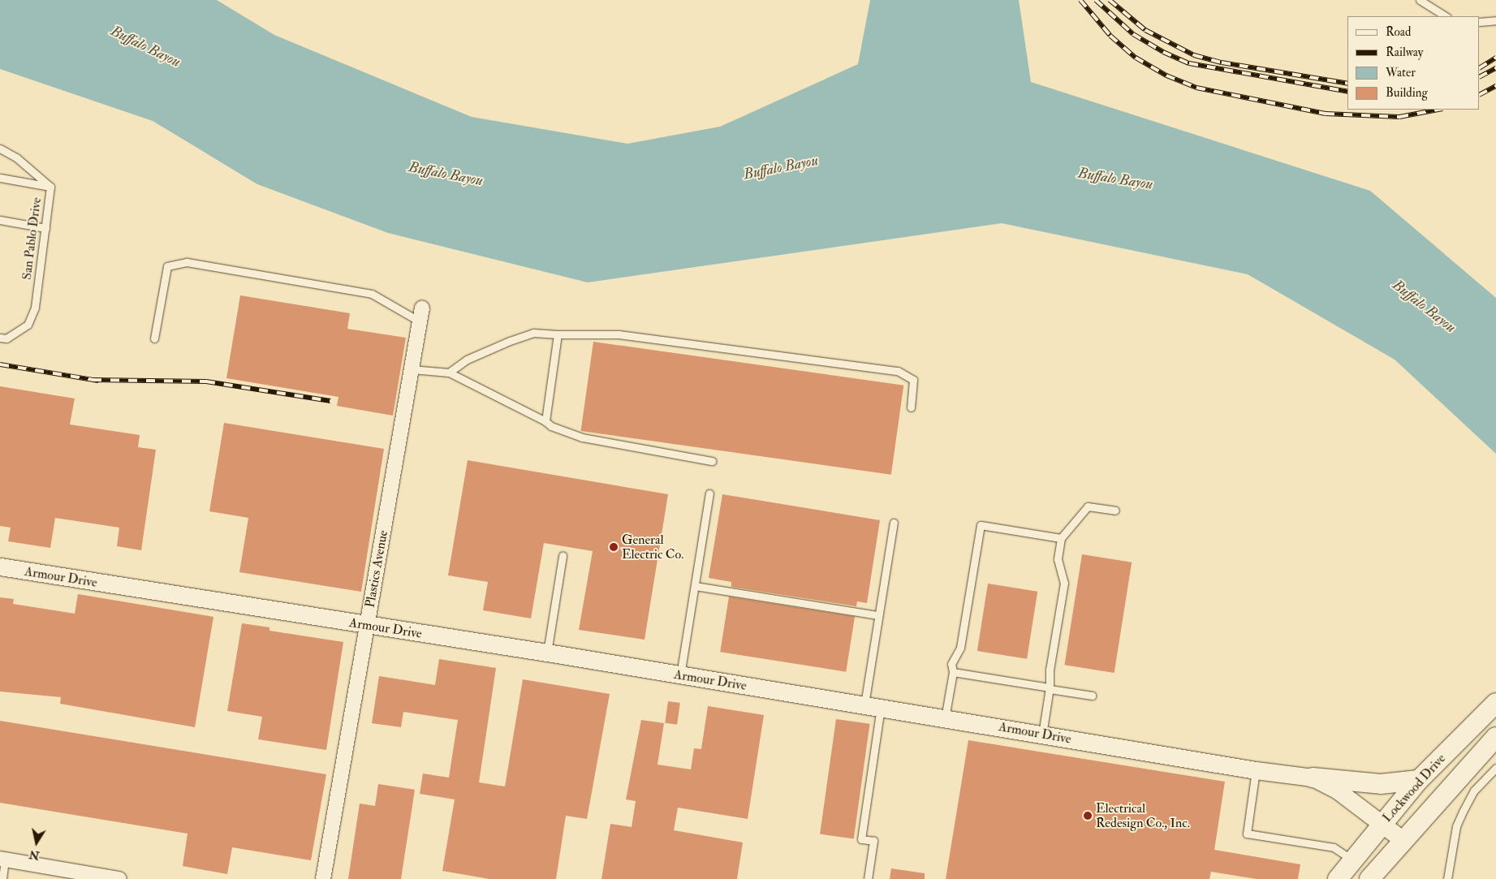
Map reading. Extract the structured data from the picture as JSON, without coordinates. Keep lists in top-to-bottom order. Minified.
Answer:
{"streets":{"main road":["Lockwood Drive"],"street":["Plastics Avenue","Armour Drive"],"lane":["San Pablo Drive"]},"crossings":[["Plastics Avenue","Armour Drive"],["Armour Drive","Lockwood Drive"]],"water":["Buffalo Bayou"],"places":["General Electric Co.","Electrical Redesign Co., Inc."],"legend":["Road","Railway","Water","Building"],"north":"bottom"}
